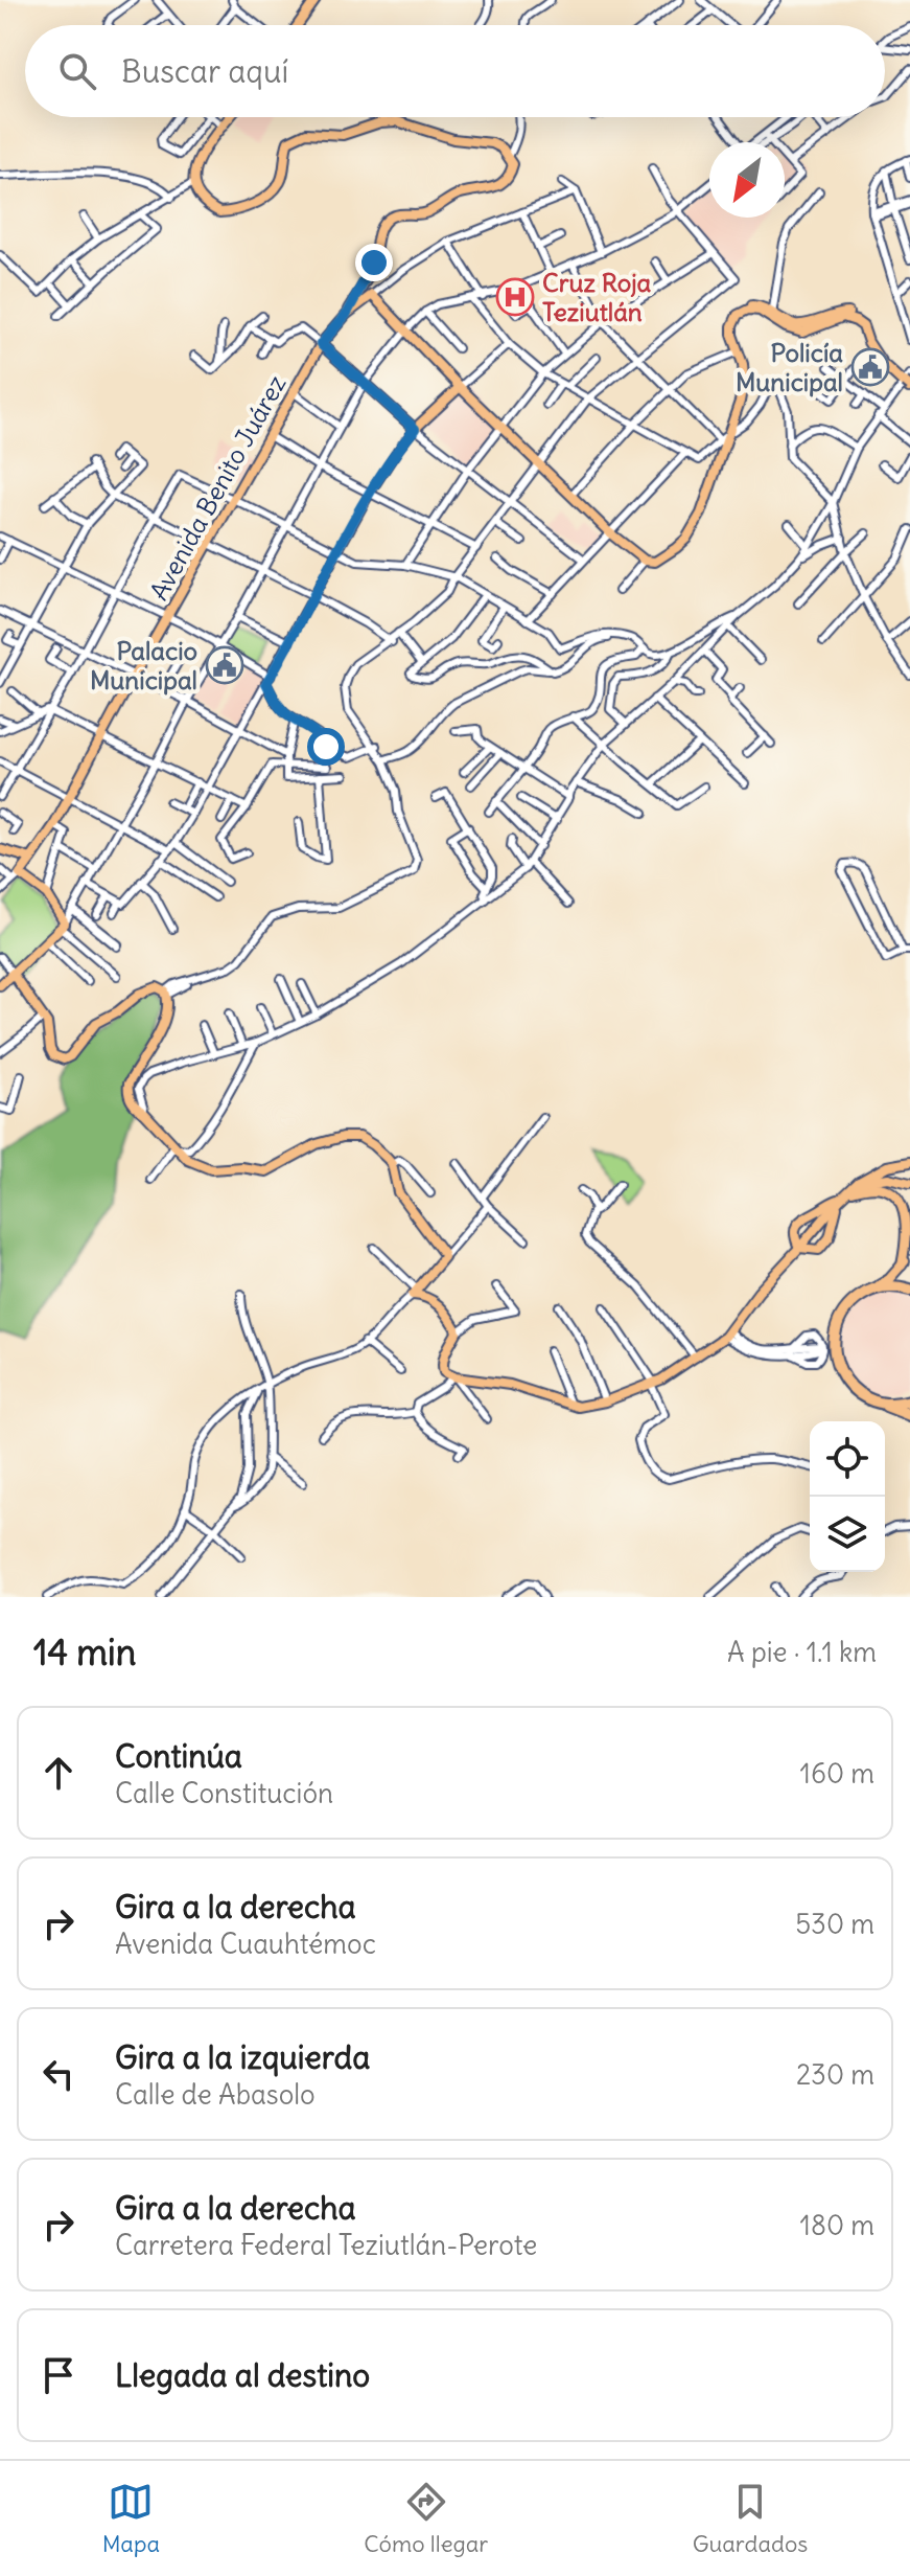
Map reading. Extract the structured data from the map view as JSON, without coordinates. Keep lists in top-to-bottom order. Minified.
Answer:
{"streets":{"main road":["Avenida Benito Juárez"]},"places":{"hospital":["Cruz Roja Teziutlán"],"public building":["Policía Municipal","Palacio Municipal"]},"north":"bottom left","page":{"search":"Buscar aquí","heading":["14 min","A pie · 1.1 km"],"list":[["Continúa","Calle Constitución","160 m"],["Gira a la derecha","Avenida Cuauhtémoc","530 m"],["Gira a la izquierda","Calle de Abasolo","230 m"],["Gira a la derecha","Carretera Federal Teziutlán-Perote","180 m"],"Llegada al destino"],"nav":["Mapa","Cómo llegar","Guardados"]}}
